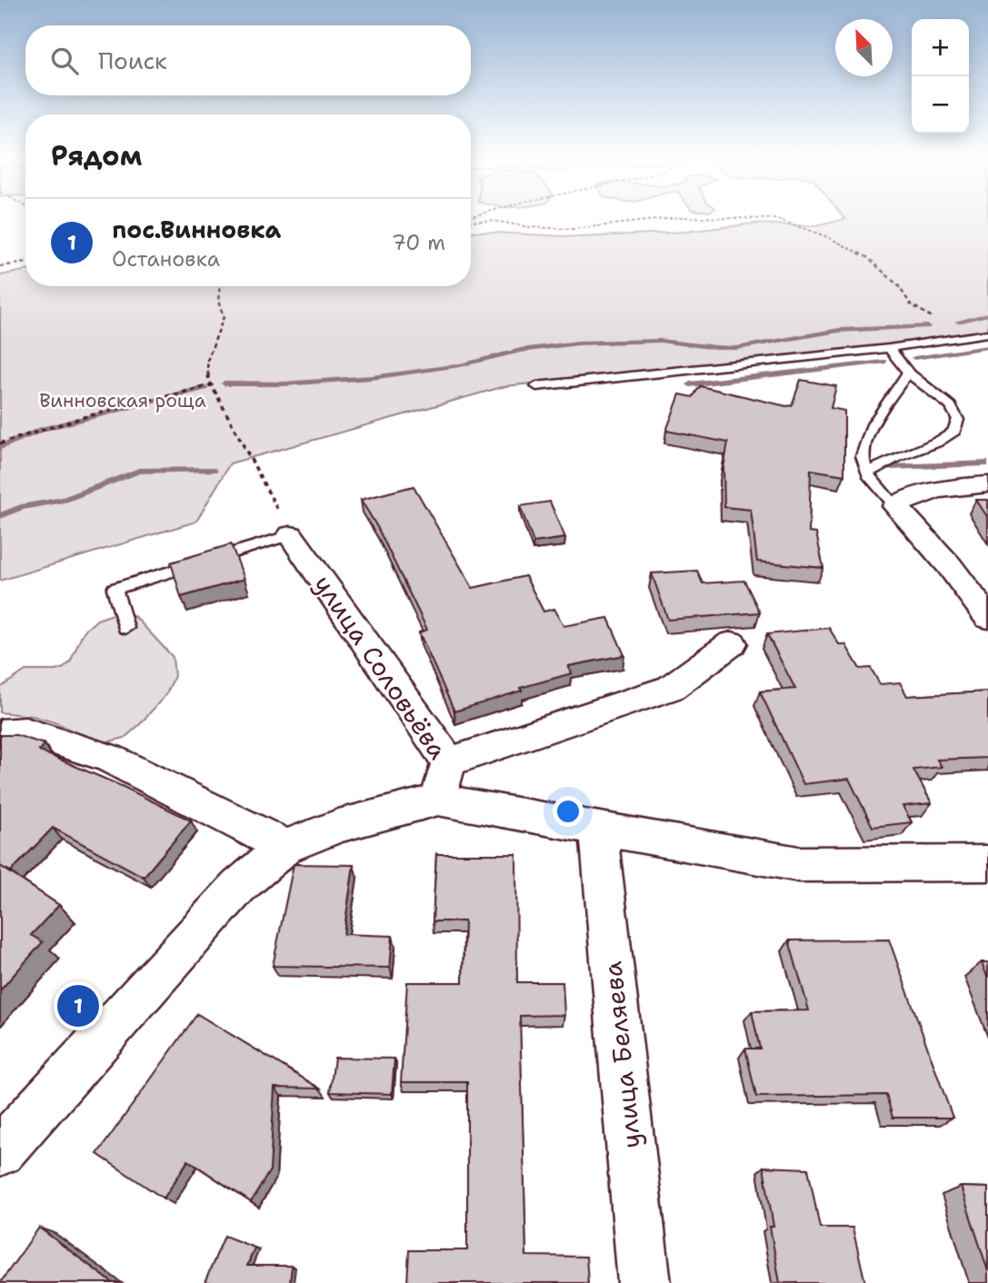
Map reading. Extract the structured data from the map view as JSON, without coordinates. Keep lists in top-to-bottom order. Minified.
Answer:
{"streets":{"street":["улица Соловьёва","улица Беляева"]},"parks":["Винновская роща"],"north":"top left","page":{"map_buttons":["+","−"],"search":"Поиск","heading":"Рядом","list":[{"mark":"1","name":"пос.Винновка","note":"Остановка","value":"70 m"}],"pins":"1"}}
